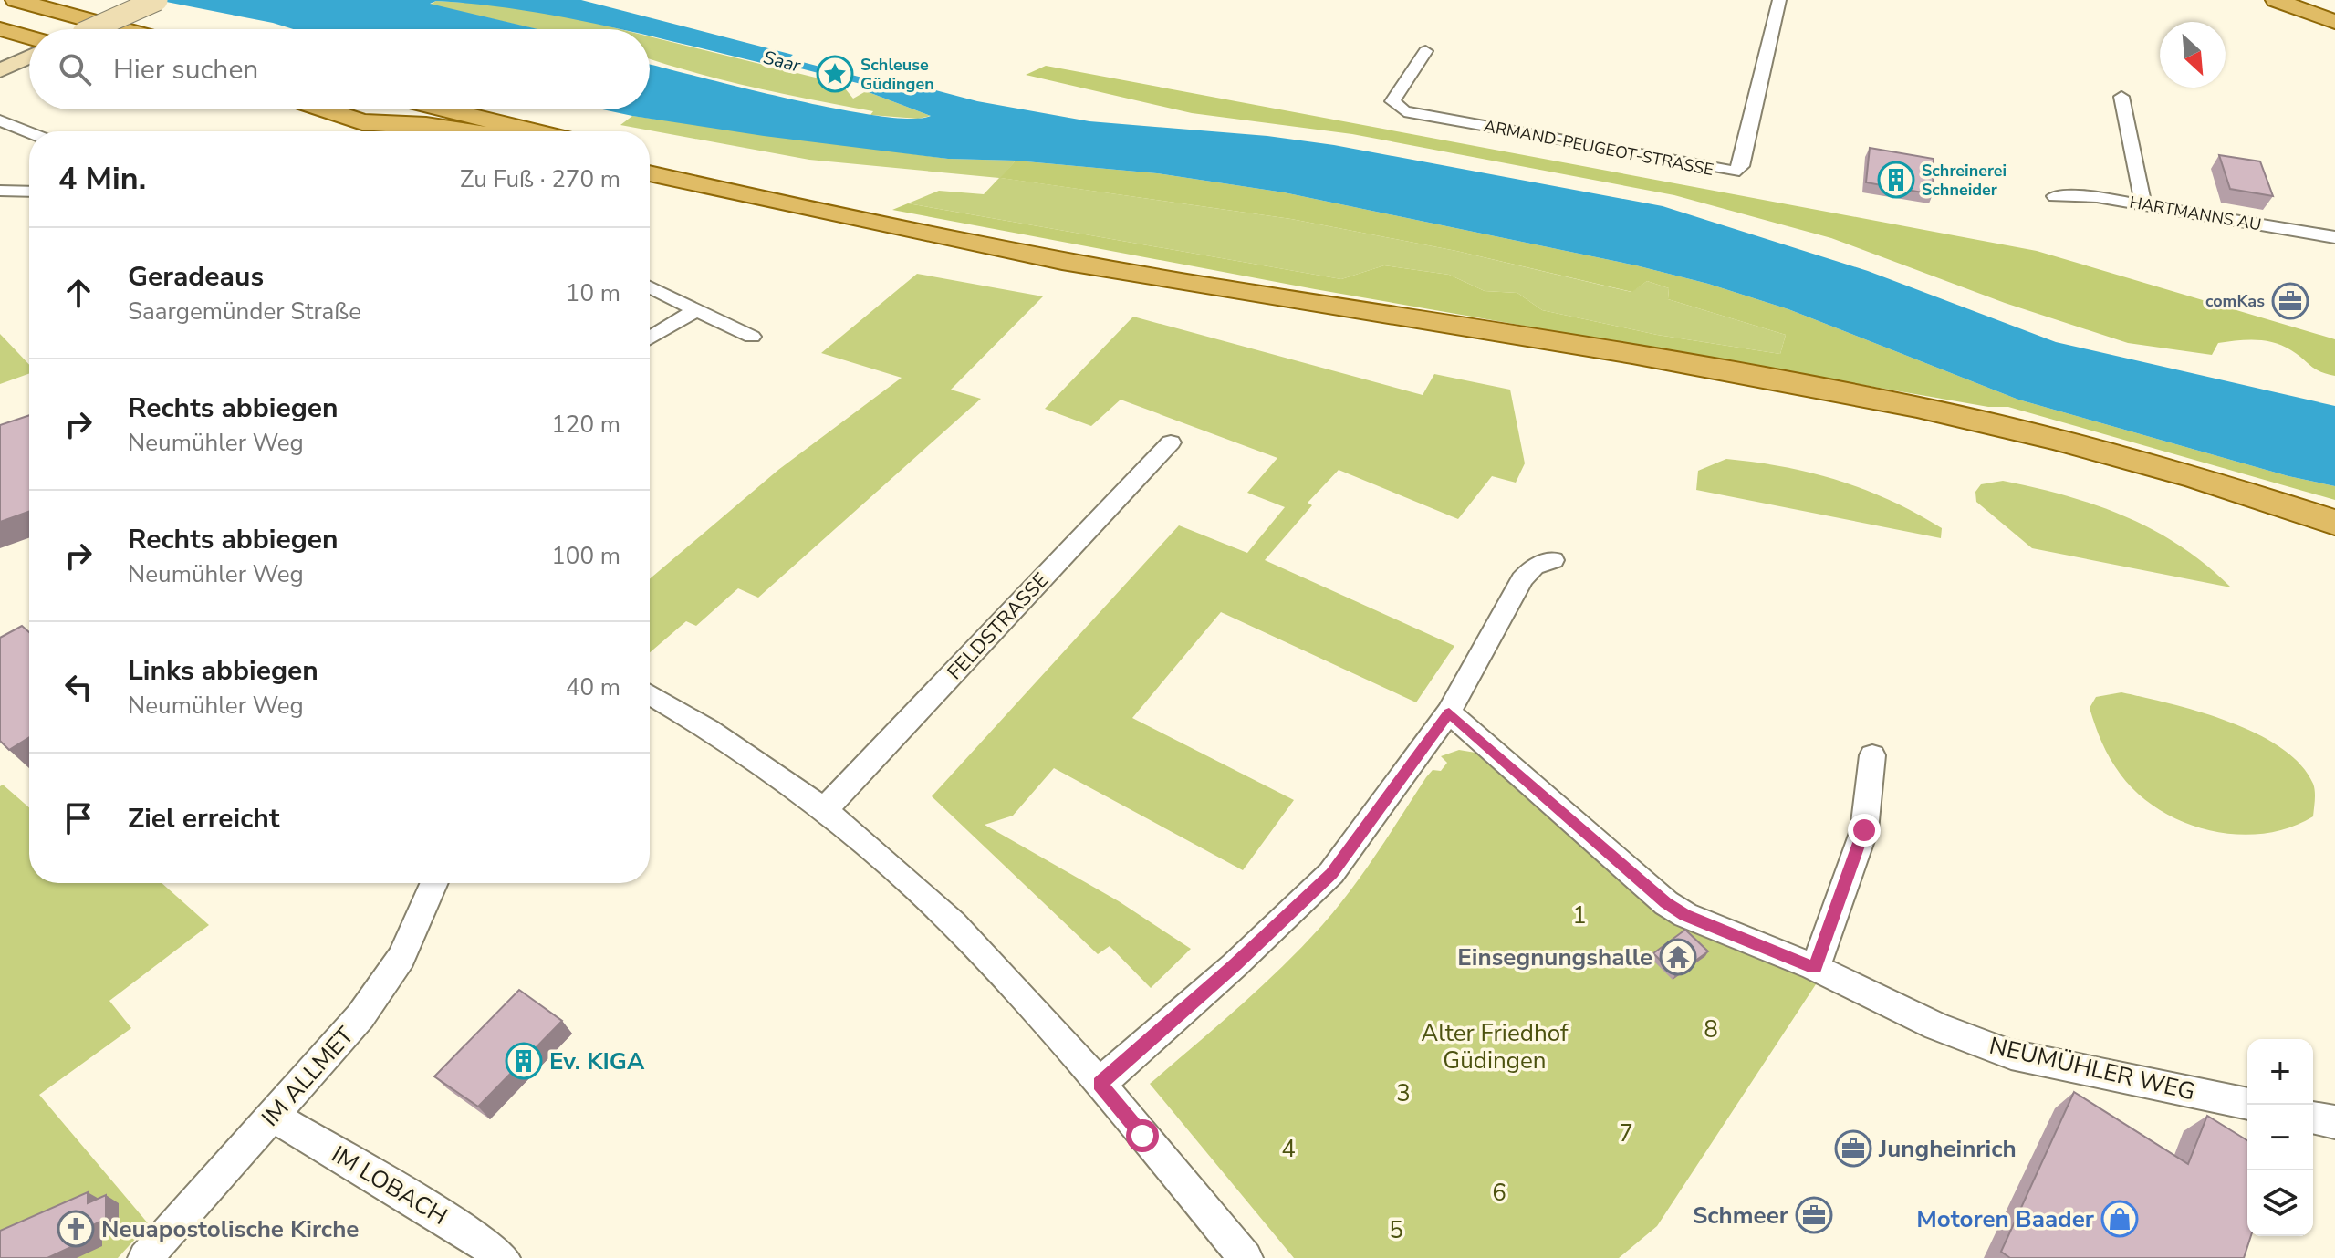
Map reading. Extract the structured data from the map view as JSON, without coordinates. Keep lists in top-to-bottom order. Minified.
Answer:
{"streets":{"street":["ARMAND-PEUGEOT-STRASSE","HARTMANNS AU","FELDSTRASSE","NEUMÜHLER WEG","IM ALLMET","IM LOBACH"]},"crossings":[["IM ALLMET","IM LOBACH"]],"water":["Saar"],"parks":["1","8","Alter Friedhof Güdingen","3","7","4","6","5"],"places":{"place":["Schleuse Güdingen"],"building":["Schreinerei Schneider","Ev. KIGA"],"office":["comKas","Jungheinrich","Schmeer"],"temple":["Einsegnungshalle"],"shop":["Motoren Baader"],"church":["Neuapostolische Kirche"]},"north":"bottom right","page":{"search":"Hier suchen","heading":["4 Min.","Zu Fuß · 270 m"],"list":[["Geradeaus","Saargemünder Straße","10 m"],["Rechts abbiegen","Neumühler Weg","120 m"],["Rechts abbiegen","Neumühler Weg","100 m"],["Links abbiegen","Neumühler Weg","40 m"],"Ziel erreicht"],"map_buttons":["+","−"]}}
